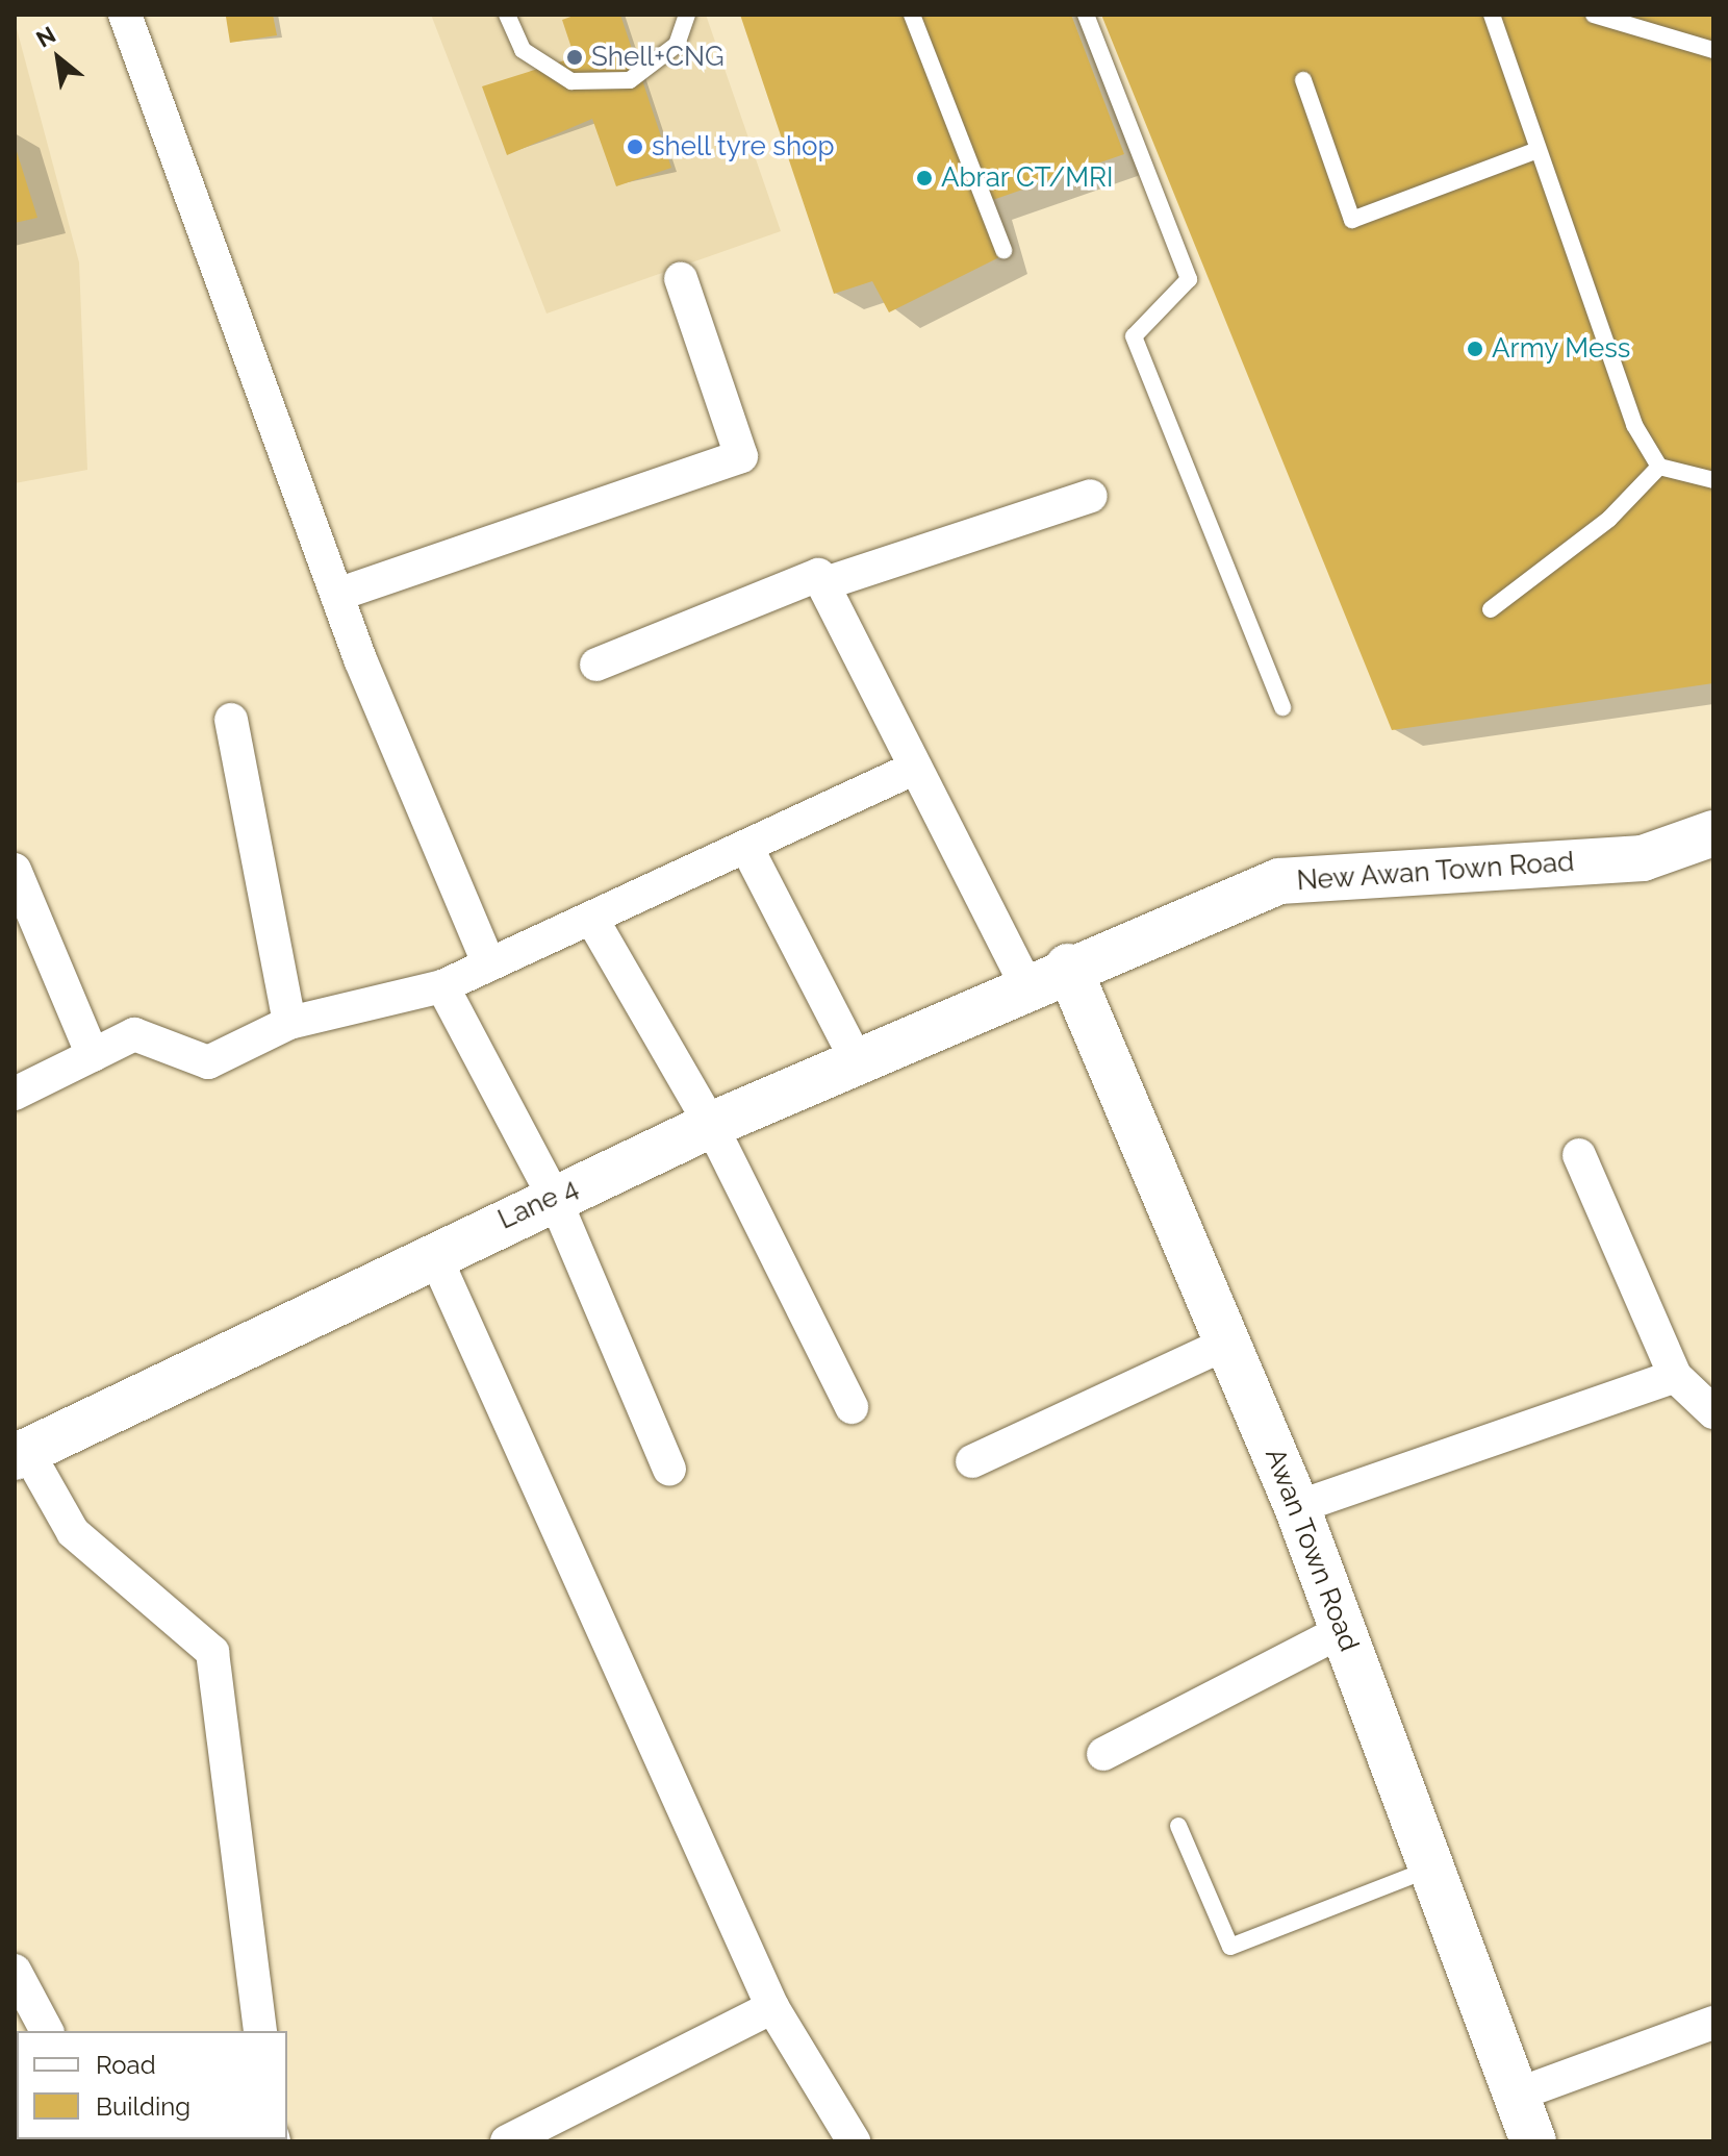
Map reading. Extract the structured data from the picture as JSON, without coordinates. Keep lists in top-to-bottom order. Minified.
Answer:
{"streets":{"street":["New Awan Town Road","Lane 4","Awan Town Road"]},"crossings":[["New Awan Town Road","Lane 4"],["New Awan Town Road","Awan Town Road"],["Lane 4","Awan Town Road"]],"places":["Shell+CNG","shell tyre shop","Abrar CT/MRI","Army Mess"],"legend":["Road","Building"],"north":"top left"}
